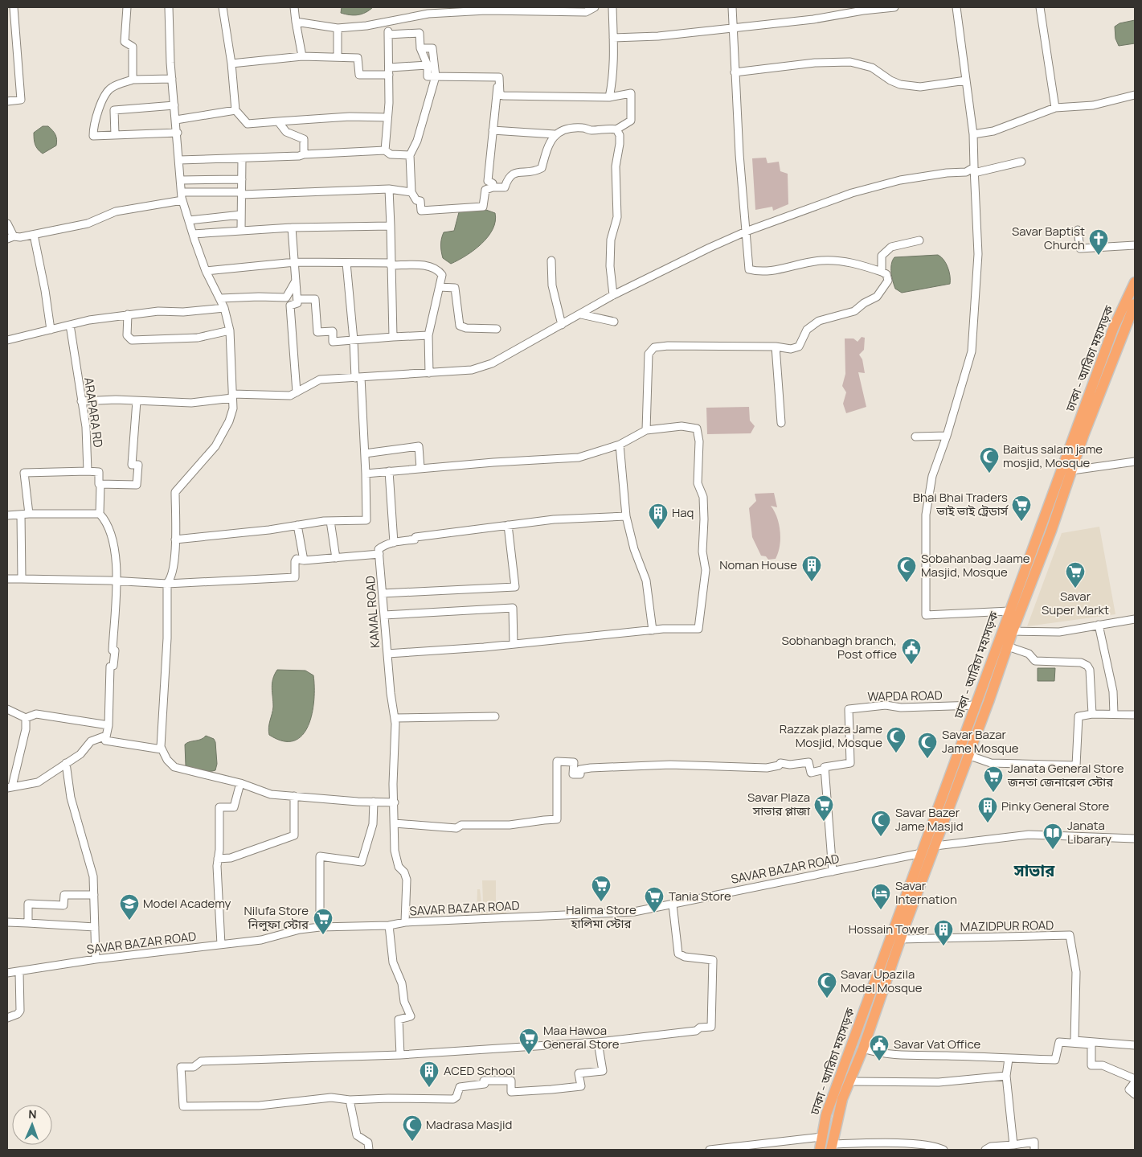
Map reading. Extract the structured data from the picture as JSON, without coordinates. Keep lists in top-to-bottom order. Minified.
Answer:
{"streets":{"highway":["ঢাকা - আরিচা মহাসড়ক"],"street":["ARAPARA RD","KAMAL ROAD","WAPDA ROAD","SAVAR BAZAR ROAD","MAZIDPUR ROAD"]},"crossings":[["ঢাকা - আরিচা মহাসড়ক","WAPDA ROAD"],["ঢাকা - আরিচা মহাসড়ক","SAVAR BAZAR ROAD"],["ঢাকা - আরিচা মহাসড়ক","MAZIDPUR ROAD"],["KAMAL ROAD","SAVAR BAZAR ROAD"]],"districts":["সাভার"],"places":{"church":["Savar Baptist Church"],"mosque":["Baitus salam jame mosjid, Mosque","Sobahanbag Jaame Masjid, Mosque","Razzak plaza Jame Mosjid, Mosque","Savar Bazar Jame Mosque","Savar Bazer Jame Masjid","Savar Upazila Model Mosque","Madrasa Masjid"],"supermarket":["Bhai Bhai Traders ভাই ভাই ট্রেডার্স","Savar Super Markt","Janata General Store জনতা জেনারেল স্টোর","Savar Plaza সাভার প্লাজা","Halima Store হালিমা স্টোর","Tania Store","Nilufa Store নিলুফা স্টোর","Maa Hawoa General Store"],"building":["Haq","Noman House","Pinky General Store","Hossain Tower","ACED School"],"public building":["Sobhanbagh branch, Post office","Savar Vat Office"],"library":["Janata Libarary"],"hotel":["Savar Internation"],"school or university":["Model Academy"]},"north":"top"}
